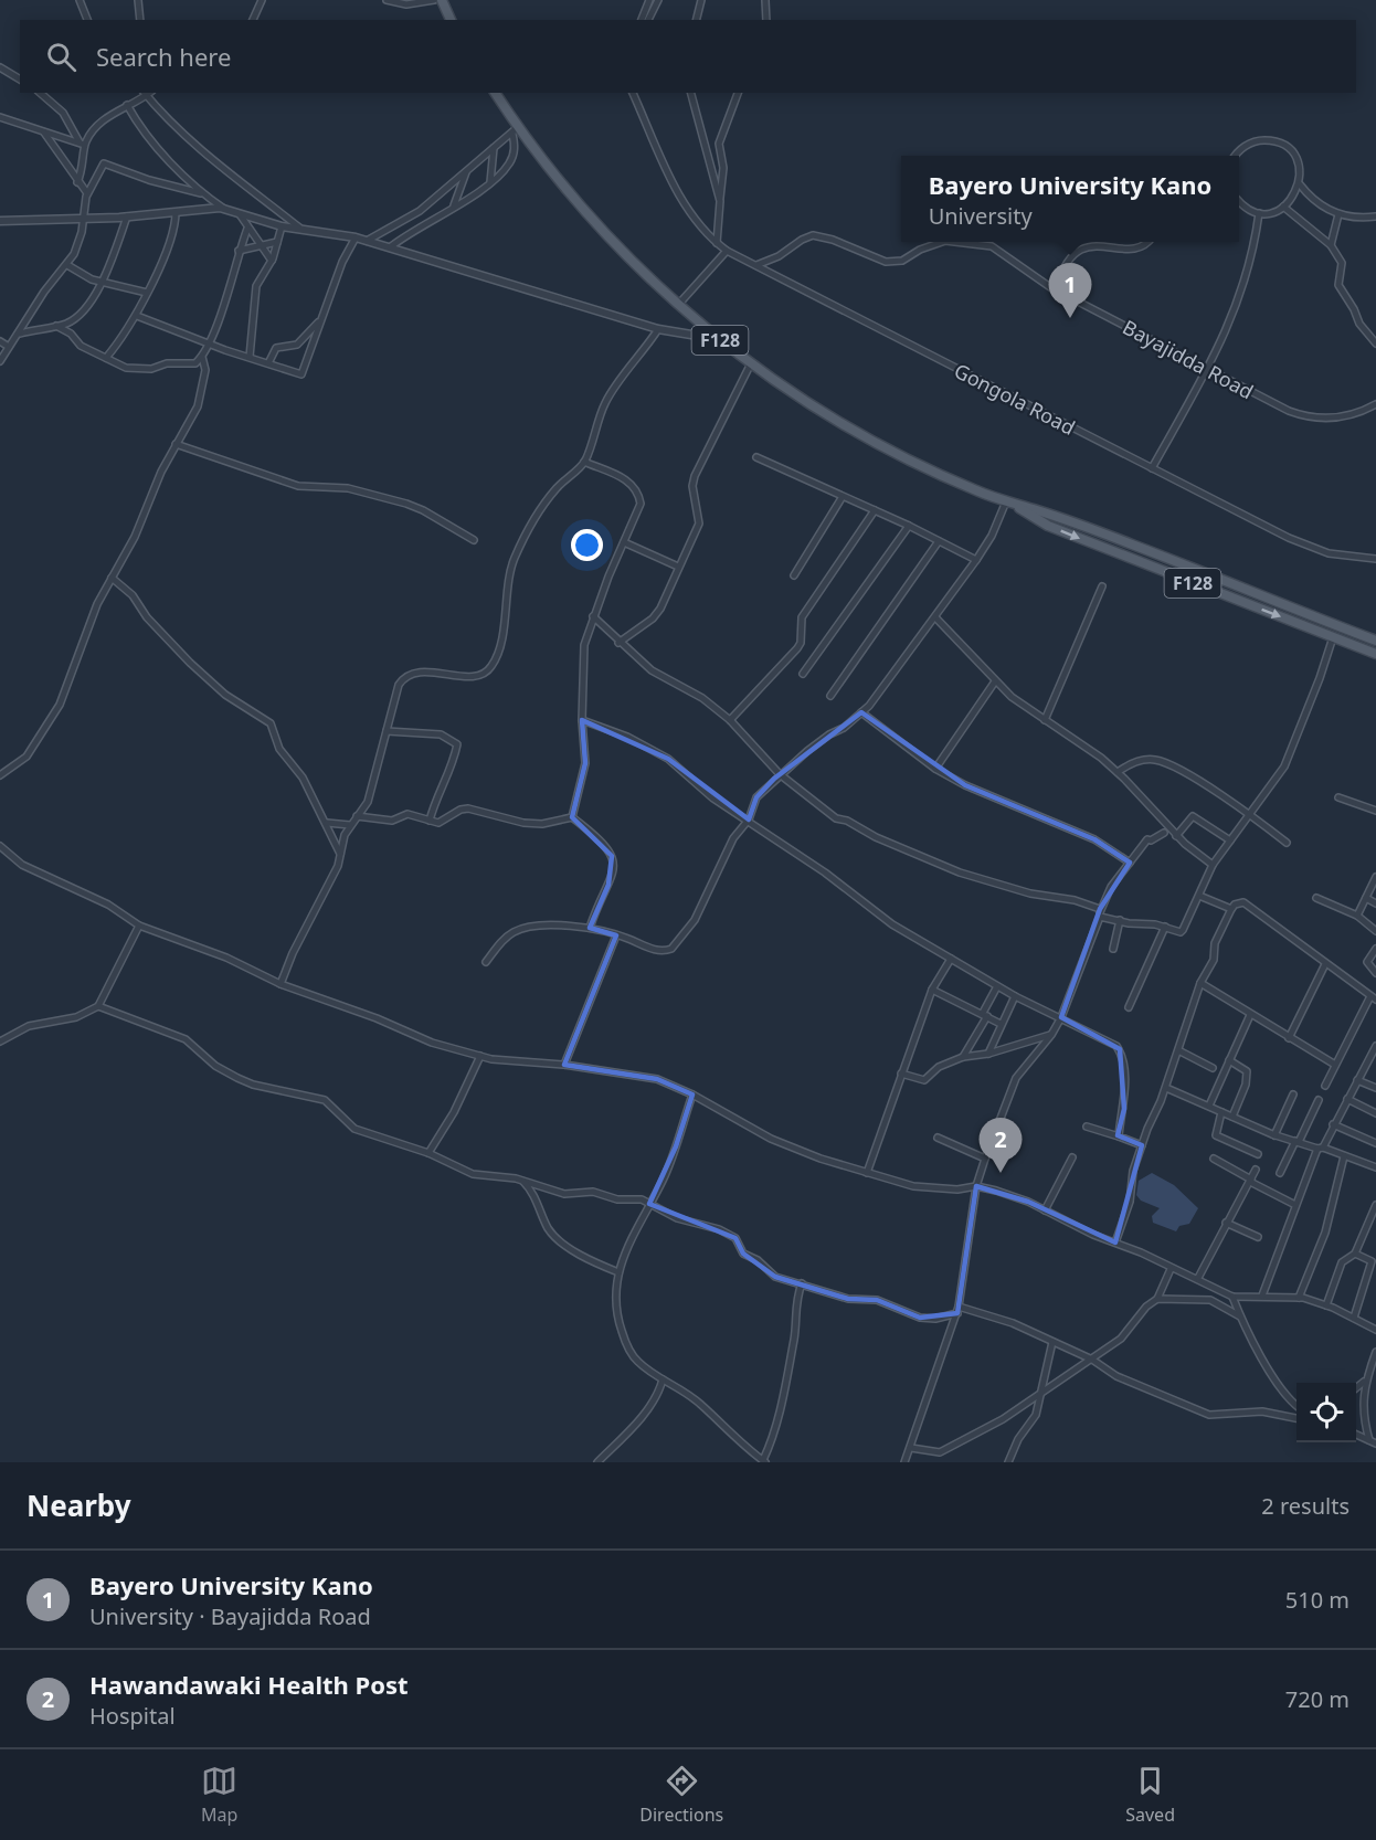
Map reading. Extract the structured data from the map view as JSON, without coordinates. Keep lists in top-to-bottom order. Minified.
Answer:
{"streets":{"main road":["F128"],"street":["Bayajidda Road","Gongola Road"]},"crossings":[["Bayajidda Road","Gongola Road"]],"page":{"search":"Search here","popup":["Bayero University Kano","University"],"pins":["1","2"],"heading":["Nearby","2 results"],"list":[{"mark":"1","name":"Bayero University Kano","note":"University · Bayajidda Road","value":"510 m"},{"mark":"2","name":"Hawandawaki Health Post","note":"Hospital","value":"720 m"}],"nav":["Map","Directions","Saved"]}}
